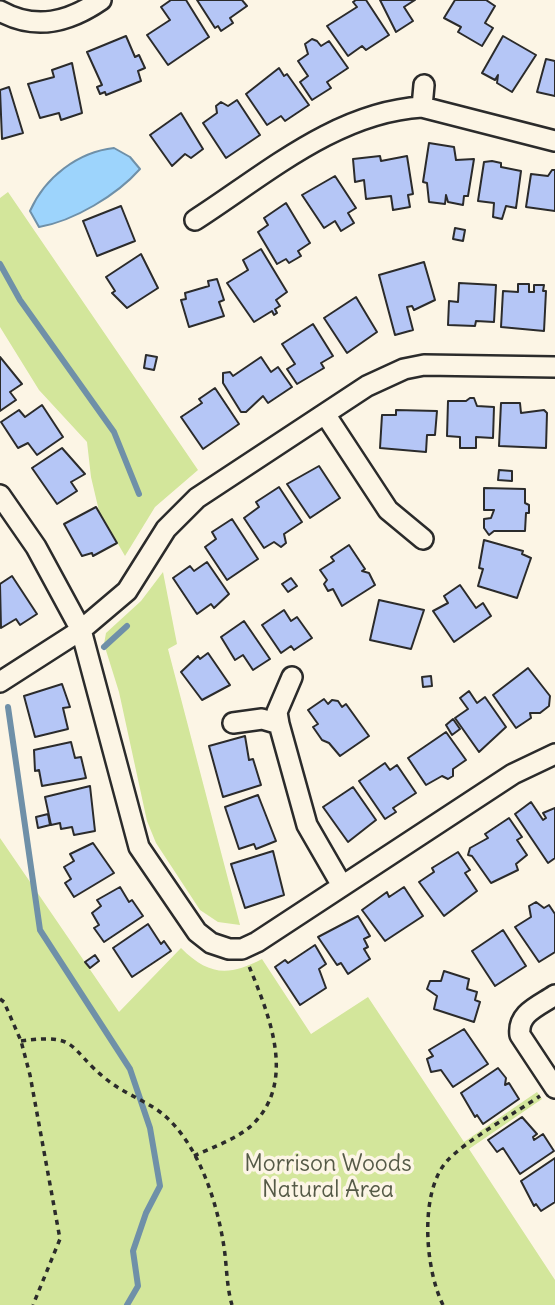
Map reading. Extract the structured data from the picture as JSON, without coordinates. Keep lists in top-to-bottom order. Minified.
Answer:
{"parks":["Morrison Woods Natural Area"]}
